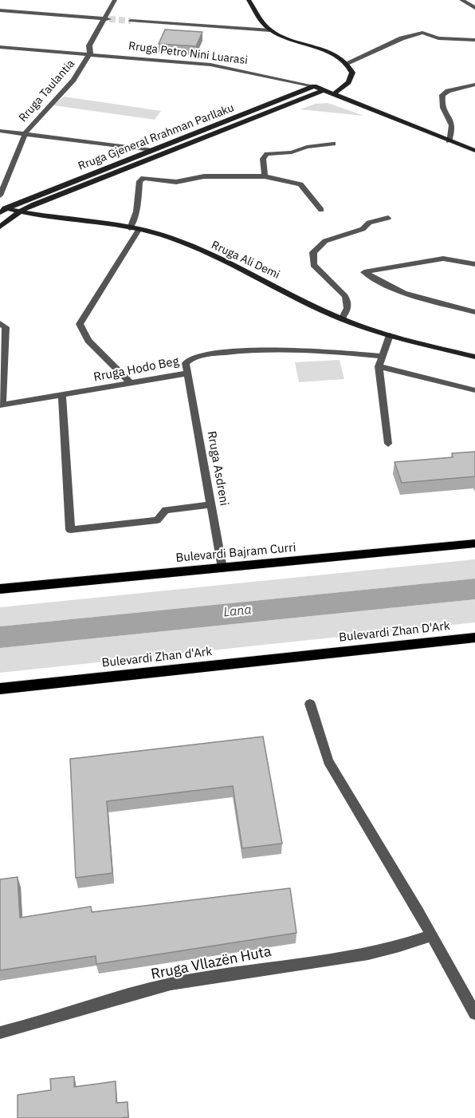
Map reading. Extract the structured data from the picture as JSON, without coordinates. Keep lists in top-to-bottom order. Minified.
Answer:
{"streets":{"main road":["Bulevardi Bajram Curri","Bulevardi Zhan D'Ark","Bulevardi Zhan d'Ark"],"street":["Rruga Petro Nini Luarasi","Rruga Taulantia","Rruga Gjeneral Rrahman Parllaku","Rruga Ali Demi","Rruga Hodo Beg","Rruga Asdreni","Rruga Vllazën Huta"]},"crossings":[["Rruga Petro Nini Luarasi","Rruga Taulantia"],["Rruga Petro Nini Luarasi","Rruga Gjeneral Rrahman Parllaku"],["Rruga Taulantia","Rruga Gjeneral Rrahman Parllaku"],["Rruga Taulantia","Rruga Ali Demi"],["Rruga Gjeneral Rrahman Parllaku","Rruga Ali Demi"],["Rruga Hodo Beg","Rruga Asdreni"],["Rruga Asdreni","Bulevardi Bajram Curri"],["Bulevardi Zhan D'Ark","Bulevardi Zhan d'Ark"]],"water":["Lana"]}
